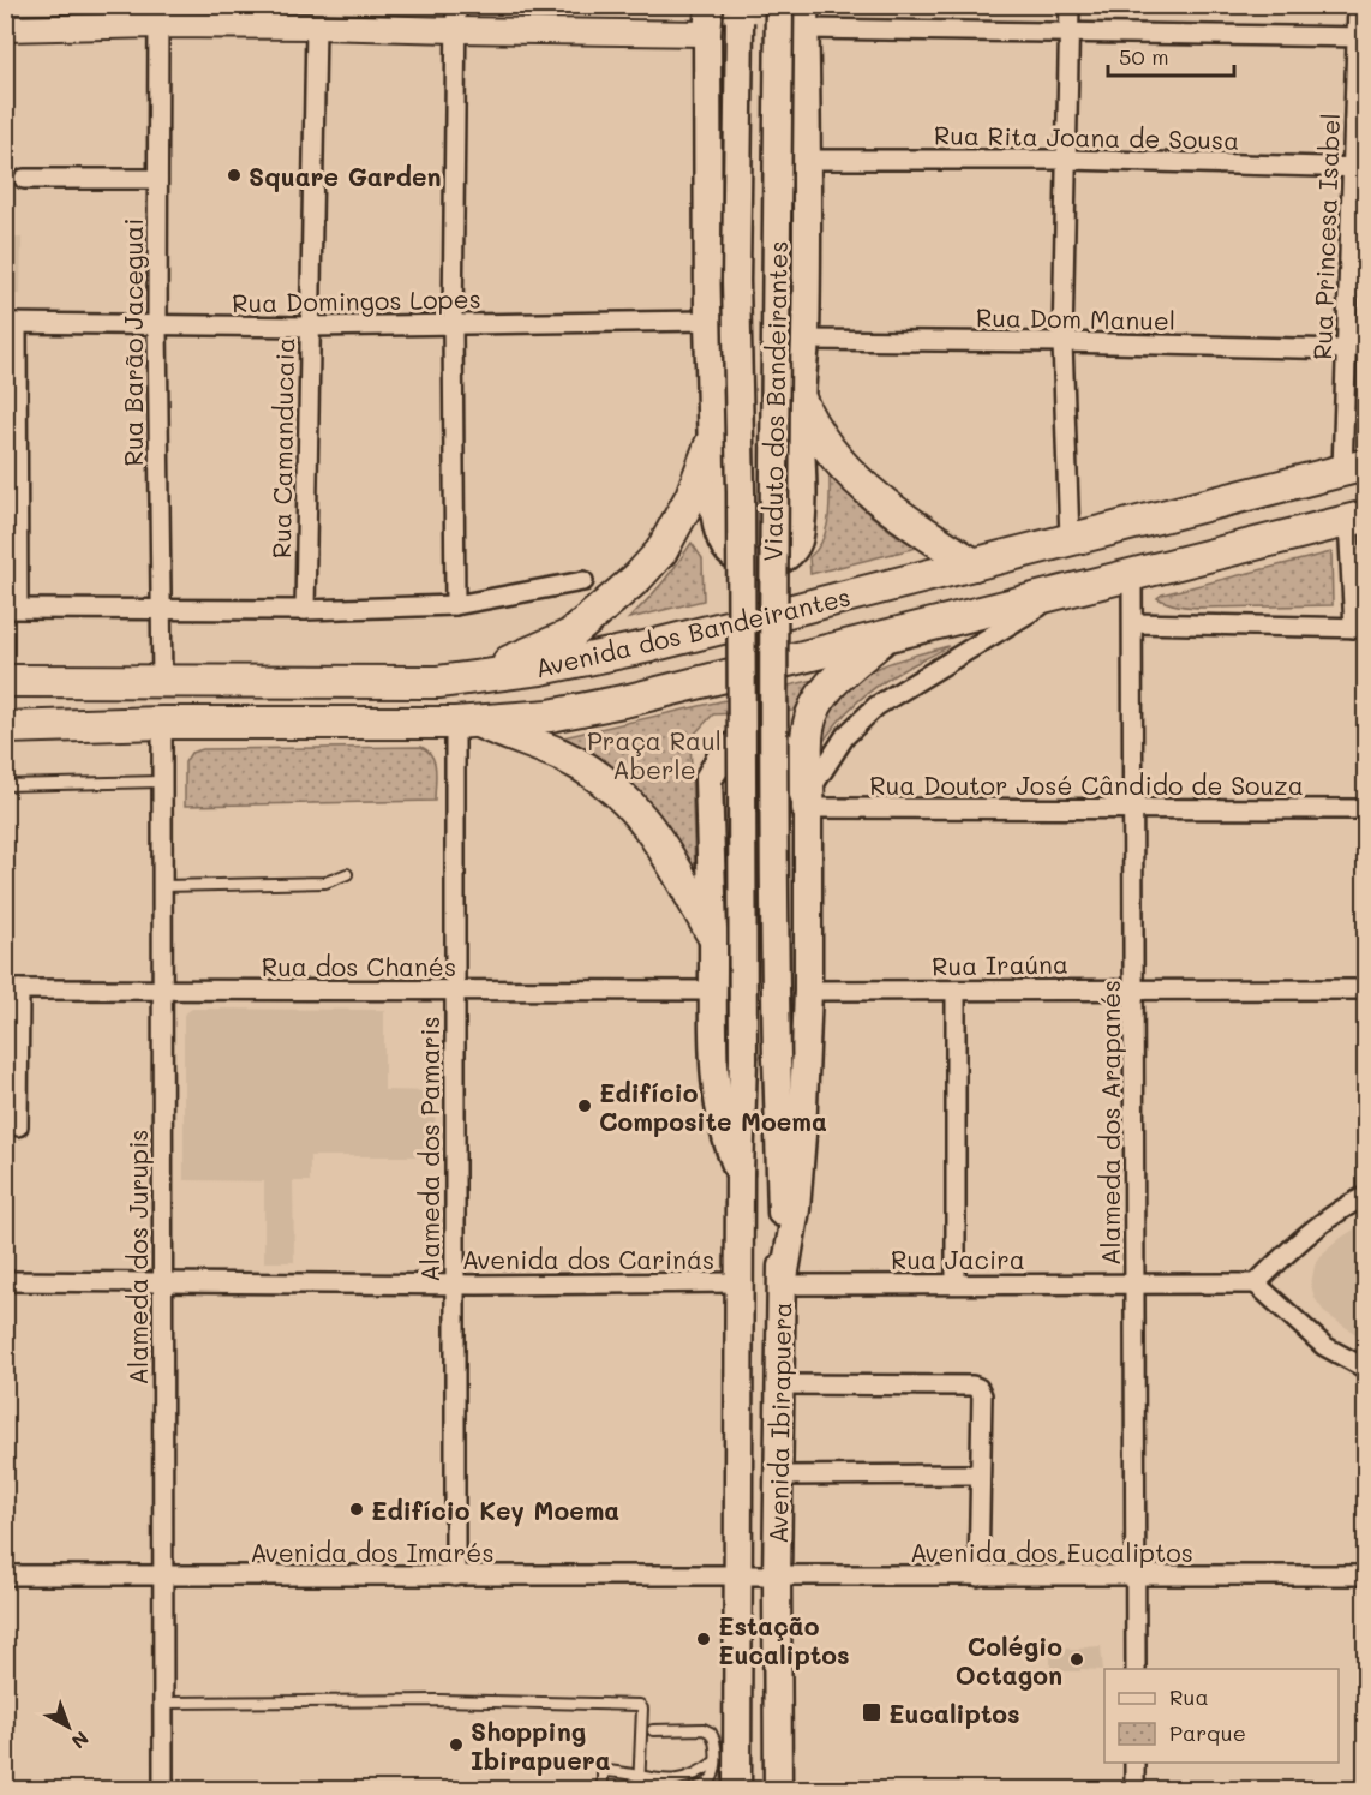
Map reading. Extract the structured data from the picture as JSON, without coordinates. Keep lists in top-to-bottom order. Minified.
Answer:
{"streets":{"highway":["Avenida dos Bandeirantes"],"main road":["Viaduto dos Bandeirantes","Avenida Ibirapuera"],"street":["Rua Rita Joana de Sousa","Rua Princesa Isabel","Rua Domingos Lopes","Rua Dom Manuel","Rua Barão Jaceguai","Rua Camanducaia","Rua Doutor José Cândido de Souza","Rua Iraúna","Rua dos Chanés","Alameda dos Arapanés","Alameda dos Pamaris","Alameda dos Jurupis","Avenida dos Carinás","Rua Jacira","Avenida dos Imarés","Avenida dos Eucaliptos"]},"crossings":[["Rua Rita Joana de Sousa","Rua Princesa Isabel"],["Rua Princesa Isabel","Rua Dom Manuel"],["Rua Princesa Isabel","Avenida dos Bandeirantes"],["Rua Domingos Lopes","Rua Barão Jaceguai"],["Rua Domingos Lopes","Rua Camanducaia"],["Rua Barão Jaceguai","Avenida dos Bandeirantes"],["Viaduto dos Bandeirantes","Avenida Ibirapuera"],["Avenida dos Bandeirantes","Rua Doutor José Cândido de Souza"],["Avenida dos Bandeirantes","Alameda dos Arapanés"],["Avenida dos Bandeirantes","Alameda dos Pamaris"],["Avenida dos Bandeirantes","Alameda dos Jurupis"],["Rua Doutor José Cândido de Souza","Alameda dos Arapanés"],["Rua Iraúna","Alameda dos Arapanés"],["Rua dos Chanés","Alameda dos Pamaris"],["Rua dos Chanés","Alameda dos Jurupis"],["Alameda dos Arapanés","Rua Jacira"],["Alameda dos Arapanés","Avenida dos Eucaliptos"],["Alameda dos Pamaris","Avenida dos Carinás"],["Alameda dos Pamaris","Avenida dos Imarés"],["Alameda dos Jurupis","Avenida dos Carinás"],["Alameda dos Jurupis","Avenida dos Imarés"],["Avenida dos Carinás","Avenida Ibirapuera"],["Rua Jacira","Avenida Ibirapuera"],["Avenida Ibirapuera","Avenida dos Imarés"],["Avenida Ibirapuera","Avenida dos Eucaliptos"],["Avenida dos Imarés","Avenida dos Eucaliptos"]],"parks":["Praça Raul Aberle"],"places":{"other":["Square Garden","Edifício Composite Moema","Edifício Key Moema","Estação Eucaliptos","Colégio Octagon","Shopping Ibirapuera"],"transit":["Eucaliptos"]},"legend":["Rua","Parque"],"scale_bar":"50 m","north":"bottom right"}
